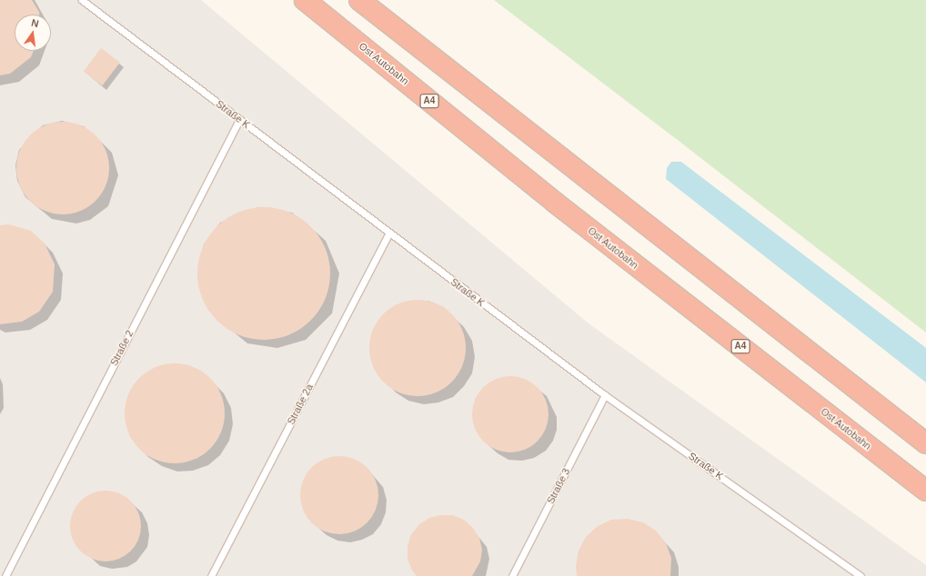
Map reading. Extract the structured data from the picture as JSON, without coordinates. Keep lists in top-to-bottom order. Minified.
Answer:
{"streets":{"highway":["Ost Autobahn","A4"],"lane":["Straße K","Straße 2","Straße 2a","Straße 3"]},"crossings":[["Straße K","Straße 2"],["Straße K","Straße 2a"],["Straße K","Straße 3"]],"north":"top"}
